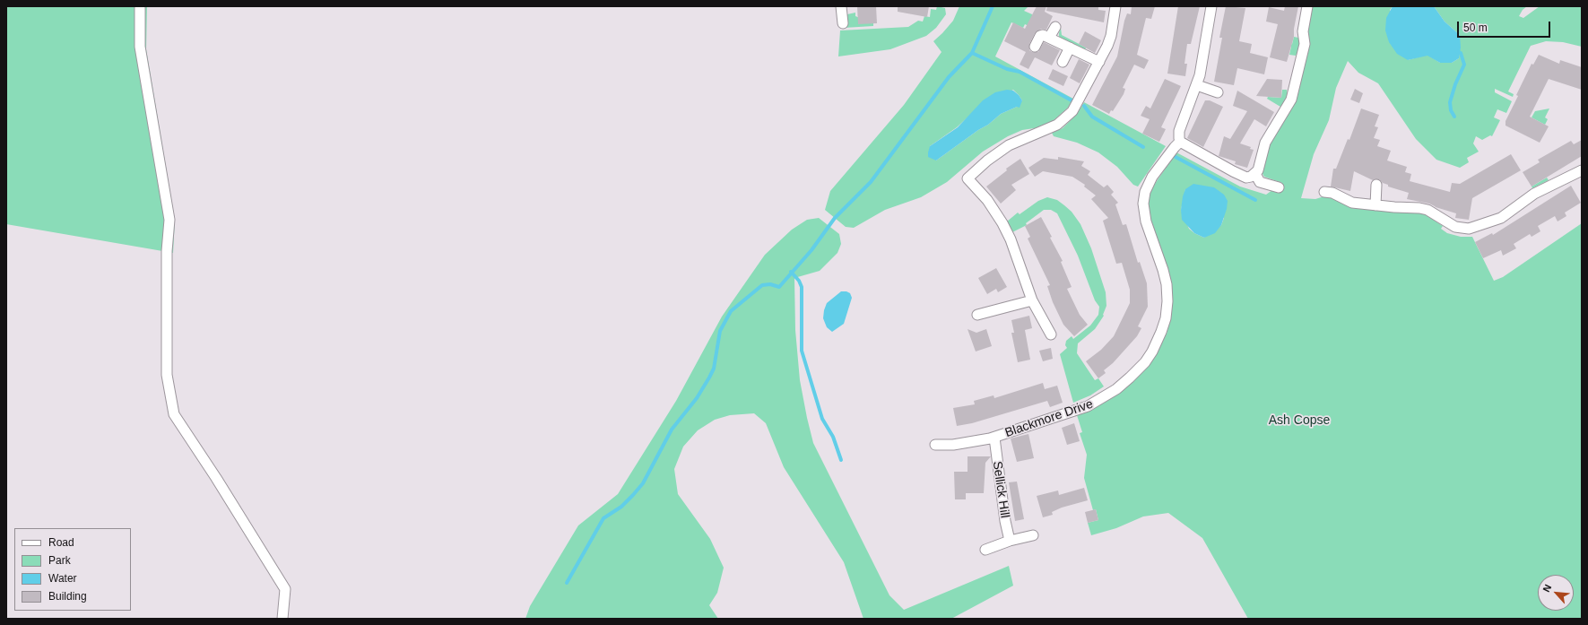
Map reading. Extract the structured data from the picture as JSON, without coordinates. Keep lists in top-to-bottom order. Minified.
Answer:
{"streets":{"street":["Blackmore Drive","Sellick Hill"]},"crossings":[["Blackmore Drive","Sellick Hill"]],"parks":["Ash Copse"],"legend":["Road","Park","Water","Building"],"scale_bar":"50 m","north":"top left"}
